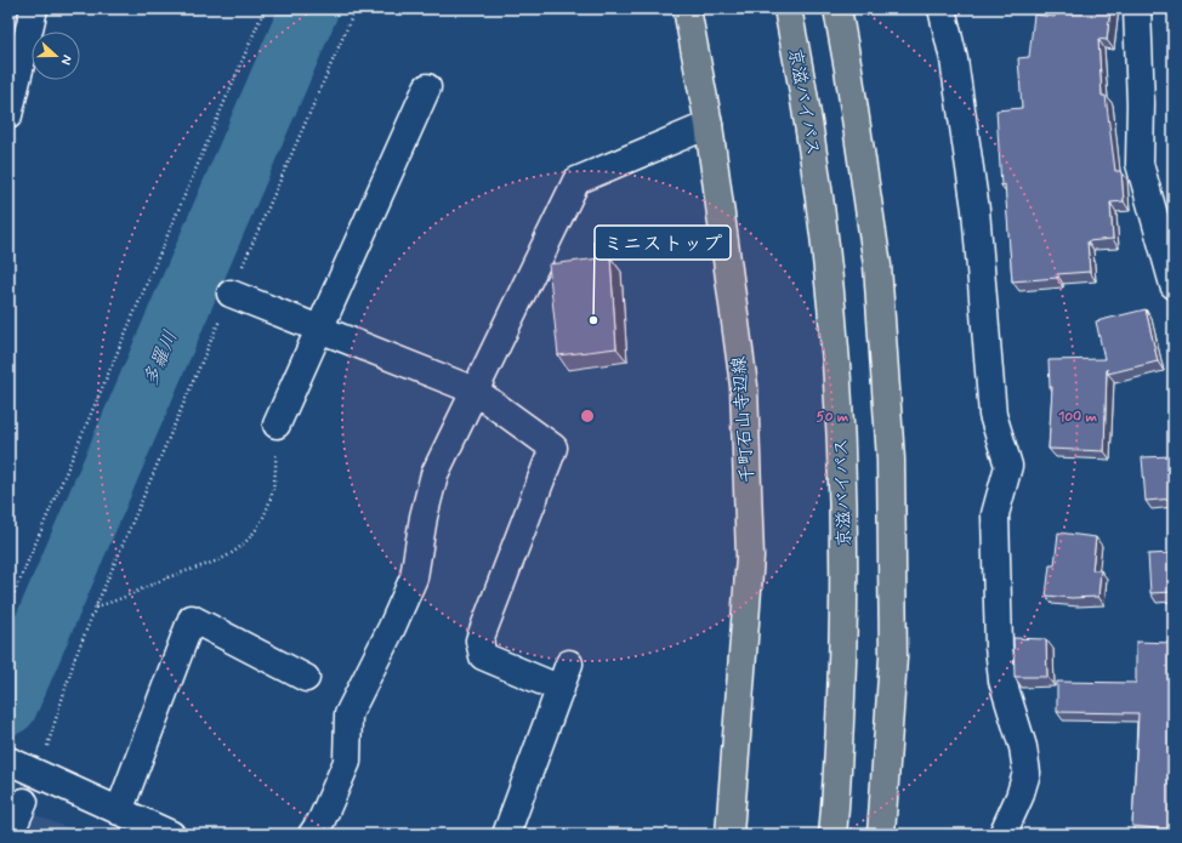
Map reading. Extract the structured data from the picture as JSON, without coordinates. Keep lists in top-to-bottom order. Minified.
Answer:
{"streets":{"main road":["京滋バイパス","千町石山寺辺線"]},"water":["多羅川"],"places":["ミニストップ"],"north":"right","rings":["50 m","100 m"]}
